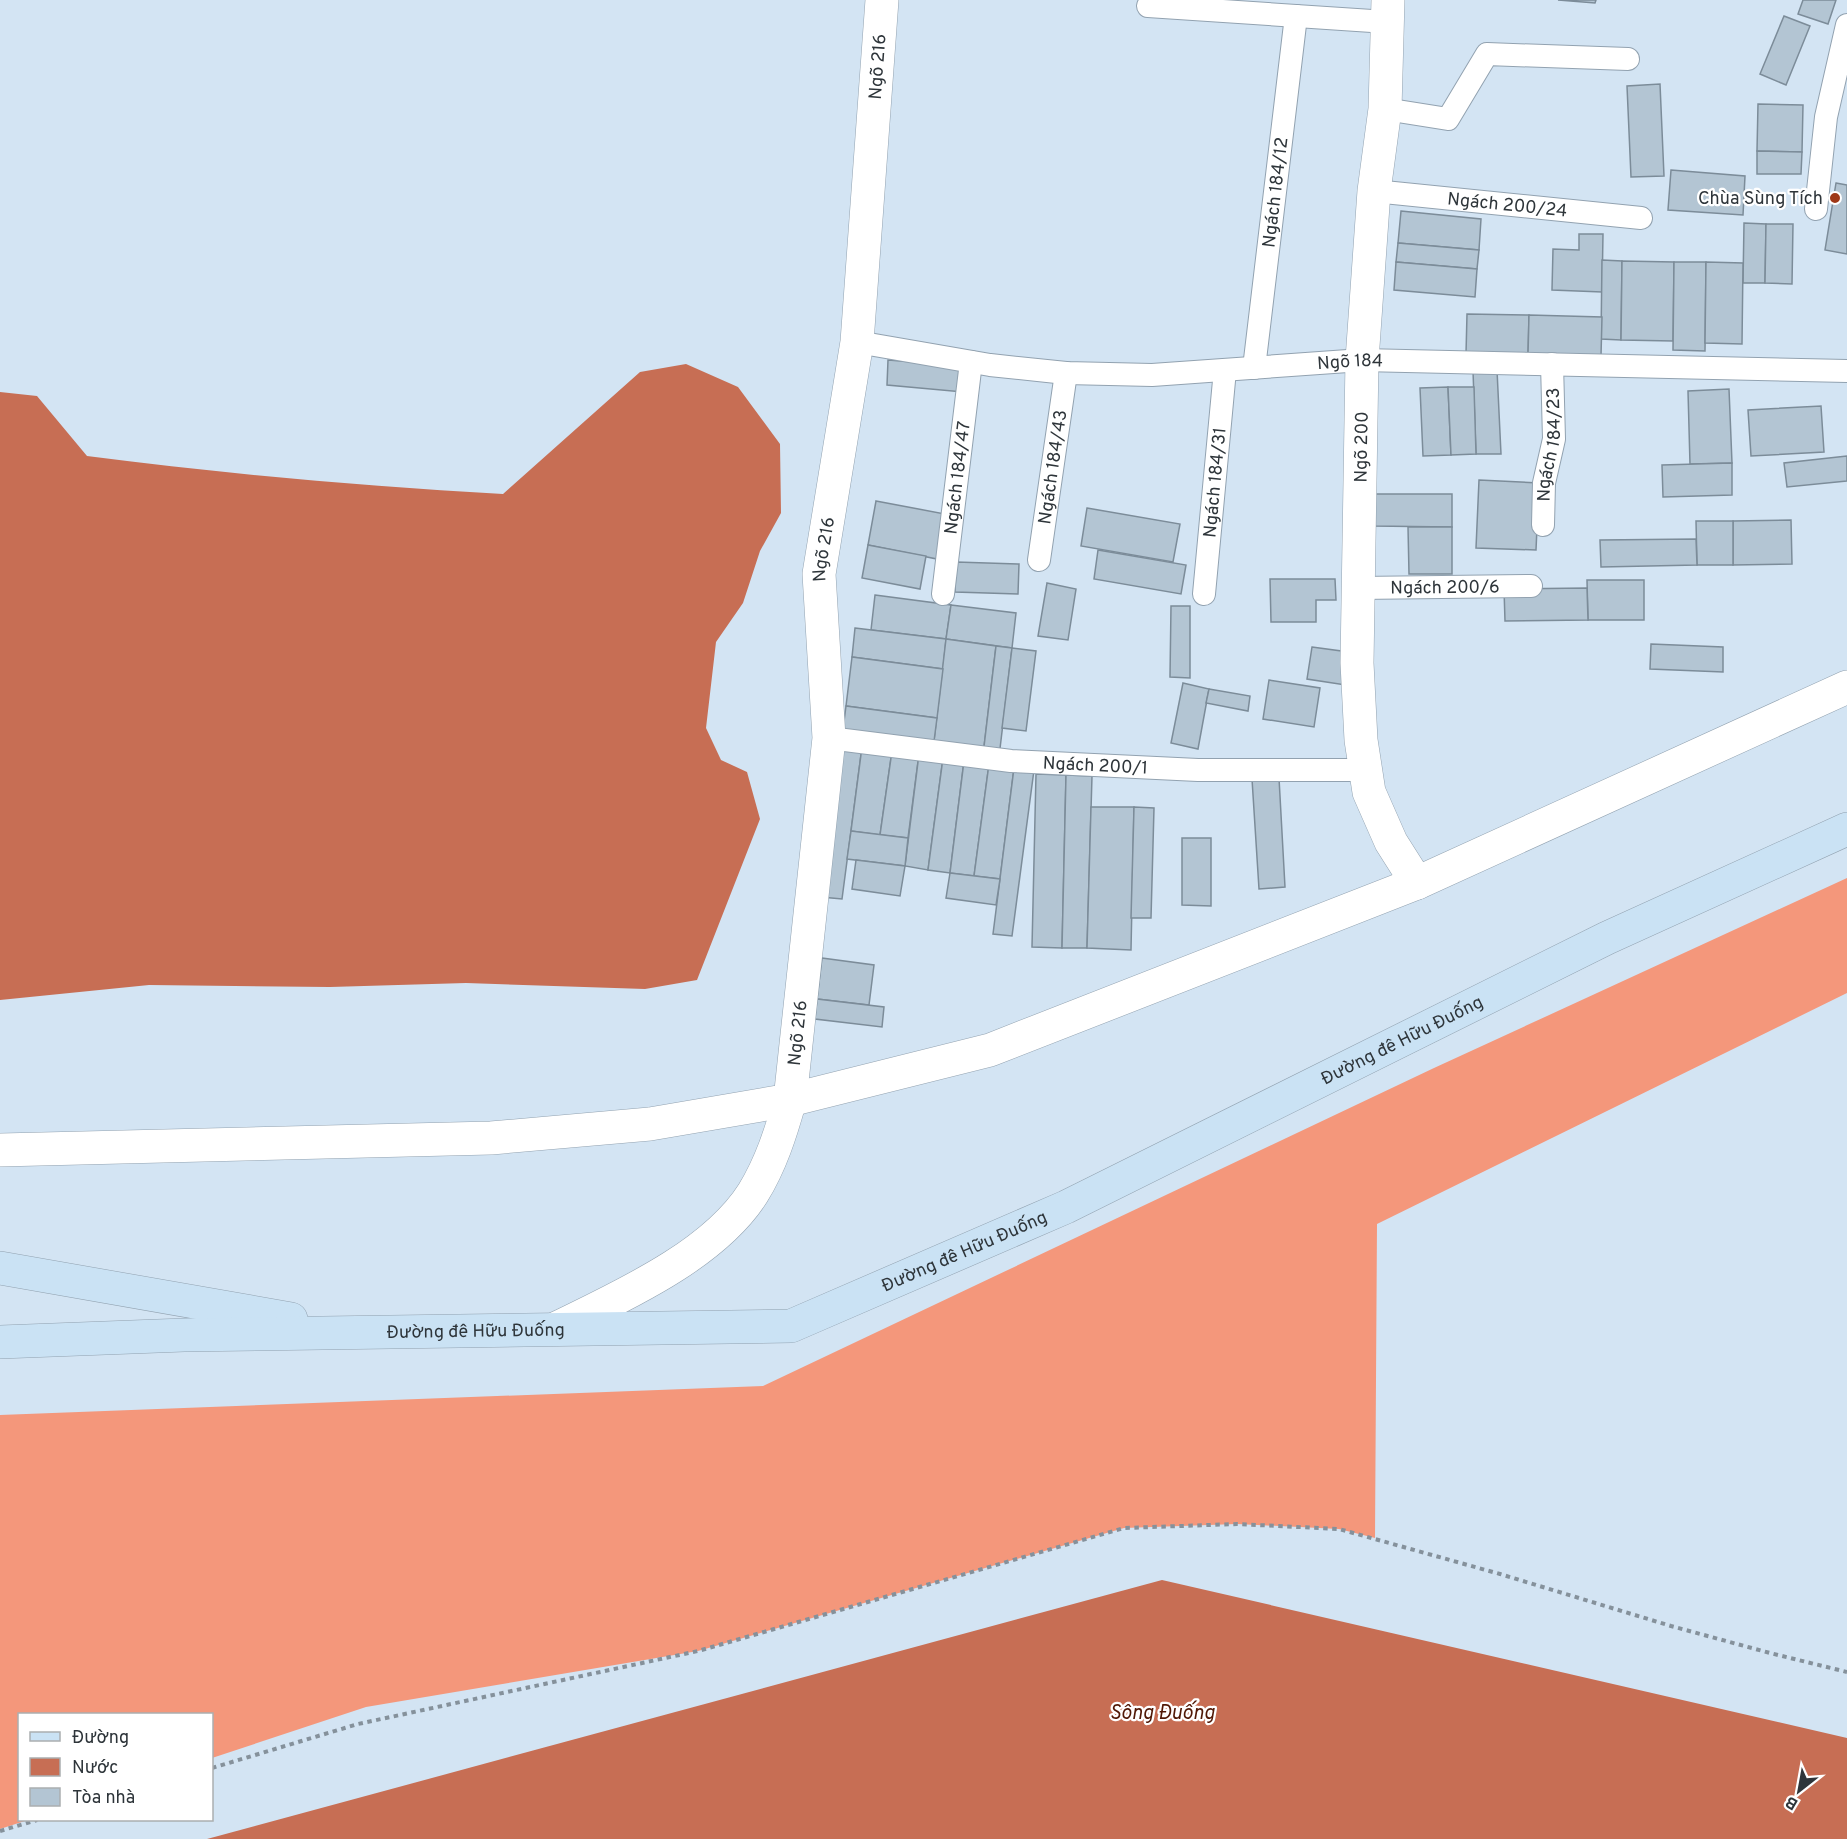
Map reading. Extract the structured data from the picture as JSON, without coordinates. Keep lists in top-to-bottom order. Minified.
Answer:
{"streets":{"main road":["Đường đê Hữu Đuống"],"street":["Ngõ 216","Ngõ 200"],"lane":["Ngách 184/12","Ngách 200/24","Ngõ 184","Ngách 184/23","Ngách 184/43","Ngách 184/47","Ngách 184/31","Ngách 200/6","Ngách 200/1"]},"crossings":[["Ngõ 216","Ngõ 184"],["Ngõ 216","Ngách 200/1"],["Ngõ 216","Đường đê Hữu Đuống"],["Ngách 184/12","Ngõ 184"],["Ngách 200/24","Ngõ 200"],["Ngõ 184","Ngách 184/23"],["Ngõ 184","Ngõ 200"],["Ngõ 184","Ngách 184/43"],["Ngõ 184","Ngách 184/47"],["Ngõ 184","Ngách 184/31"],["Ngõ 200","Ngách 200/6"],["Ngõ 200","Ngách 200/1"]],"water":["Sông Đuống"],"places":["Chùa Sùng Tích"],"legend":["Đường","Nước","Tòa nhà"],"north":"bottom left"}
